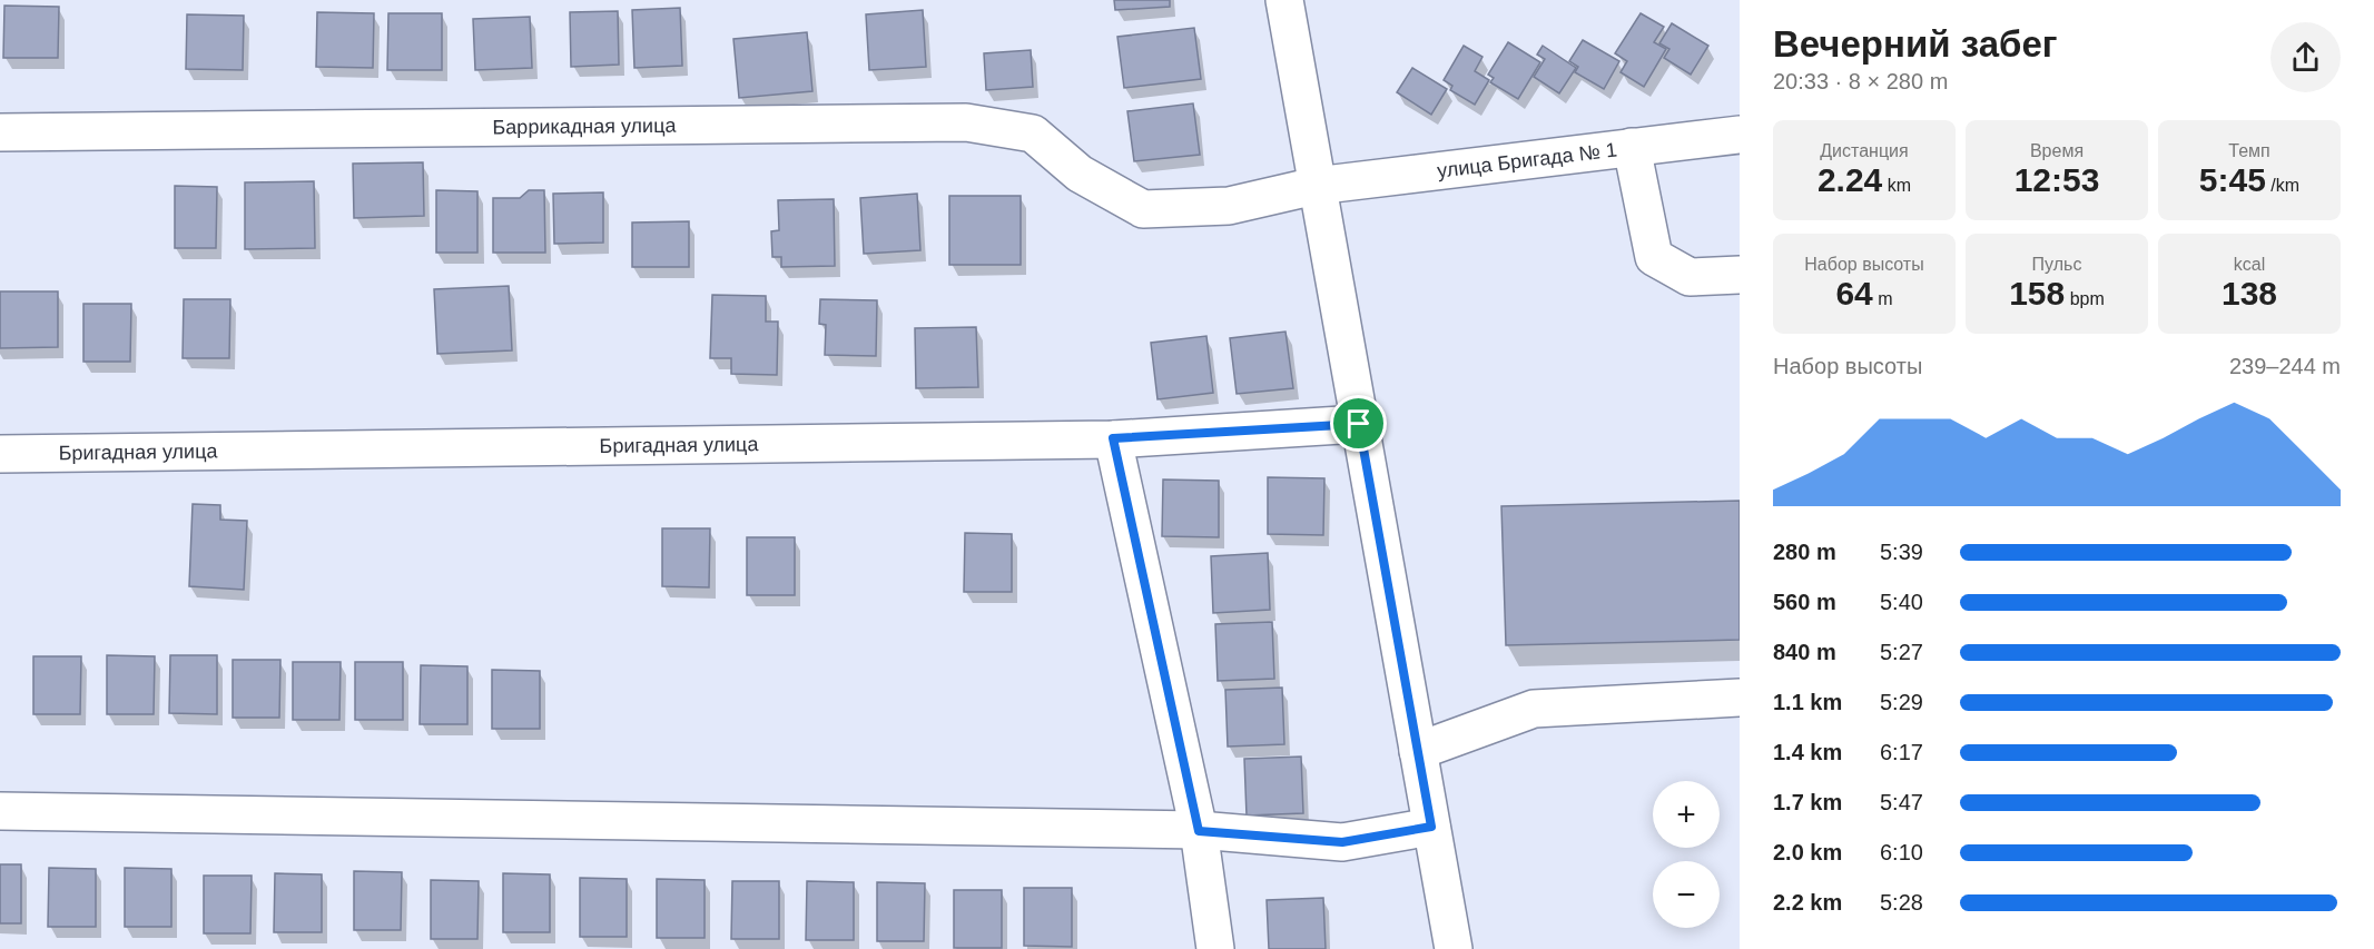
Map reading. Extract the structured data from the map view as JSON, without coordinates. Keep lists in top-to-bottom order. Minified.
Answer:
{"streets":{"street":["Баррикадная улица","улица Бригада № 1","Бригадная улица"]},"crossings":[["Баррикадная улица","улица Бригада № 1"]],"page":{"heading":["Вечерний забег","20:33 · 8 × 280 m"],"stats":[["Дистанция","2.24 km"],["Время","12:53"],["Темп","5:45 /km"],["Набор высоты","64 m"],["Пульс","158 bpm"],["kcal","138"]],"chart":["Набор высоты","239–244 m"],"list":[{"name":"280 m","note":"5:39"},{"name":"560 m","note":"5:40"},{"name":"840 m","note":"5:27"},{"name":"1.1 km","note":"5:29"},{"name":"1.4 km","note":"6:17"},{"name":"1.7 km","note":"5:47"},{"name":"2.0 km","note":"6:10"},{"name":"2.2 km","note":"5:28"}],"map_buttons":["+","−"]}}
